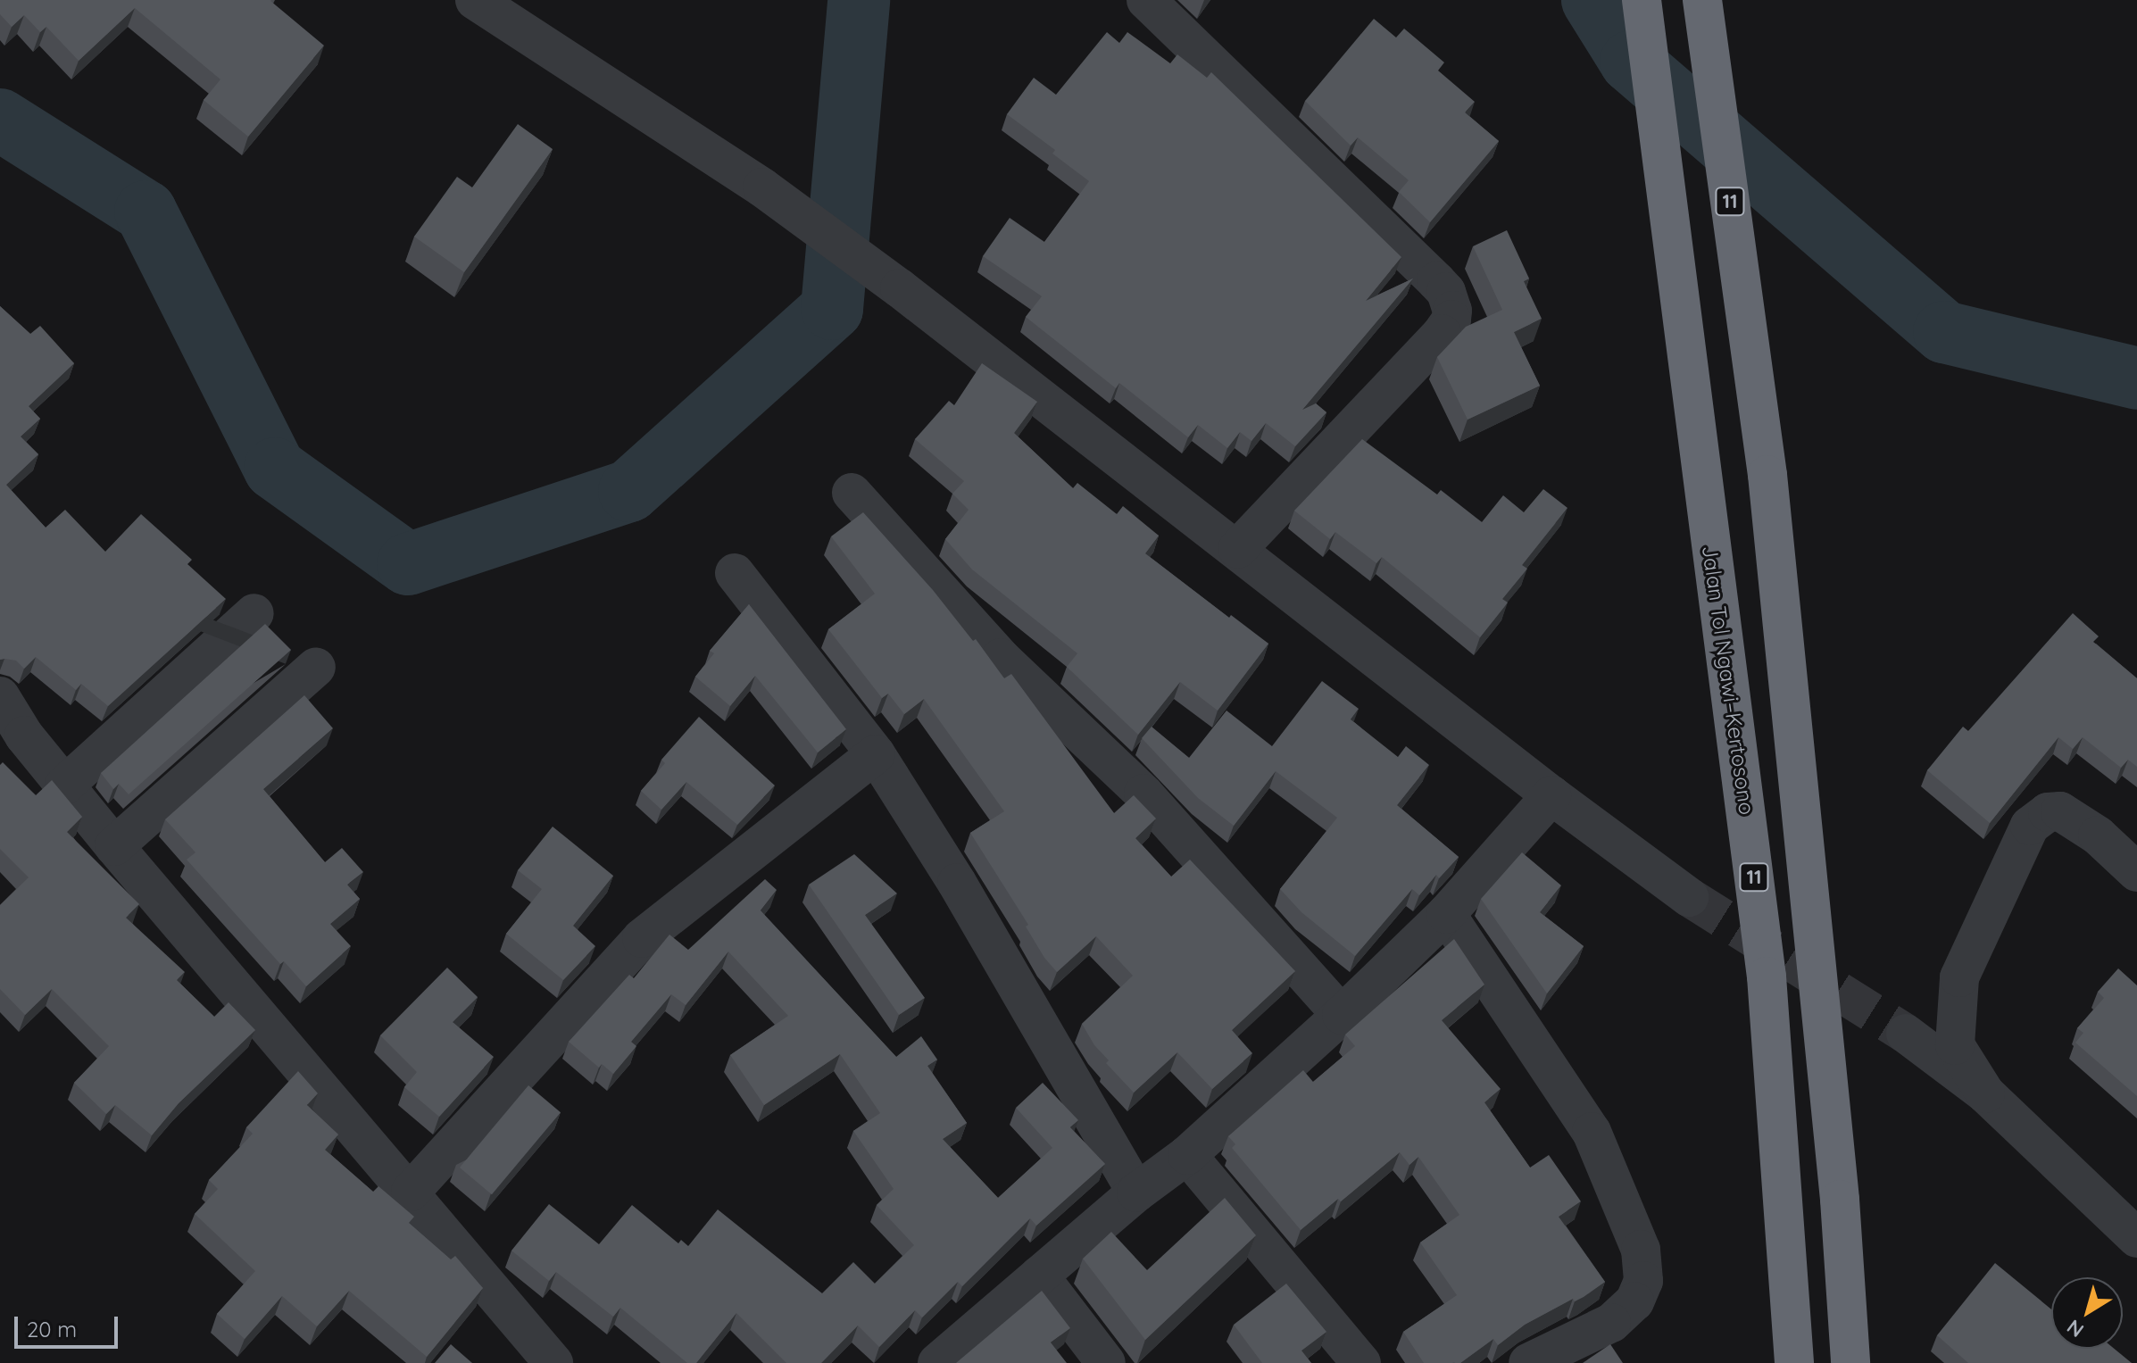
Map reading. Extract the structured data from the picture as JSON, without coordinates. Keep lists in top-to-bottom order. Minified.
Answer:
{"streets":{"highway":["11","Jalan Tol Ngawi–Kertosono"]},"scale_bar":"20 m","north":"bottom left"}
